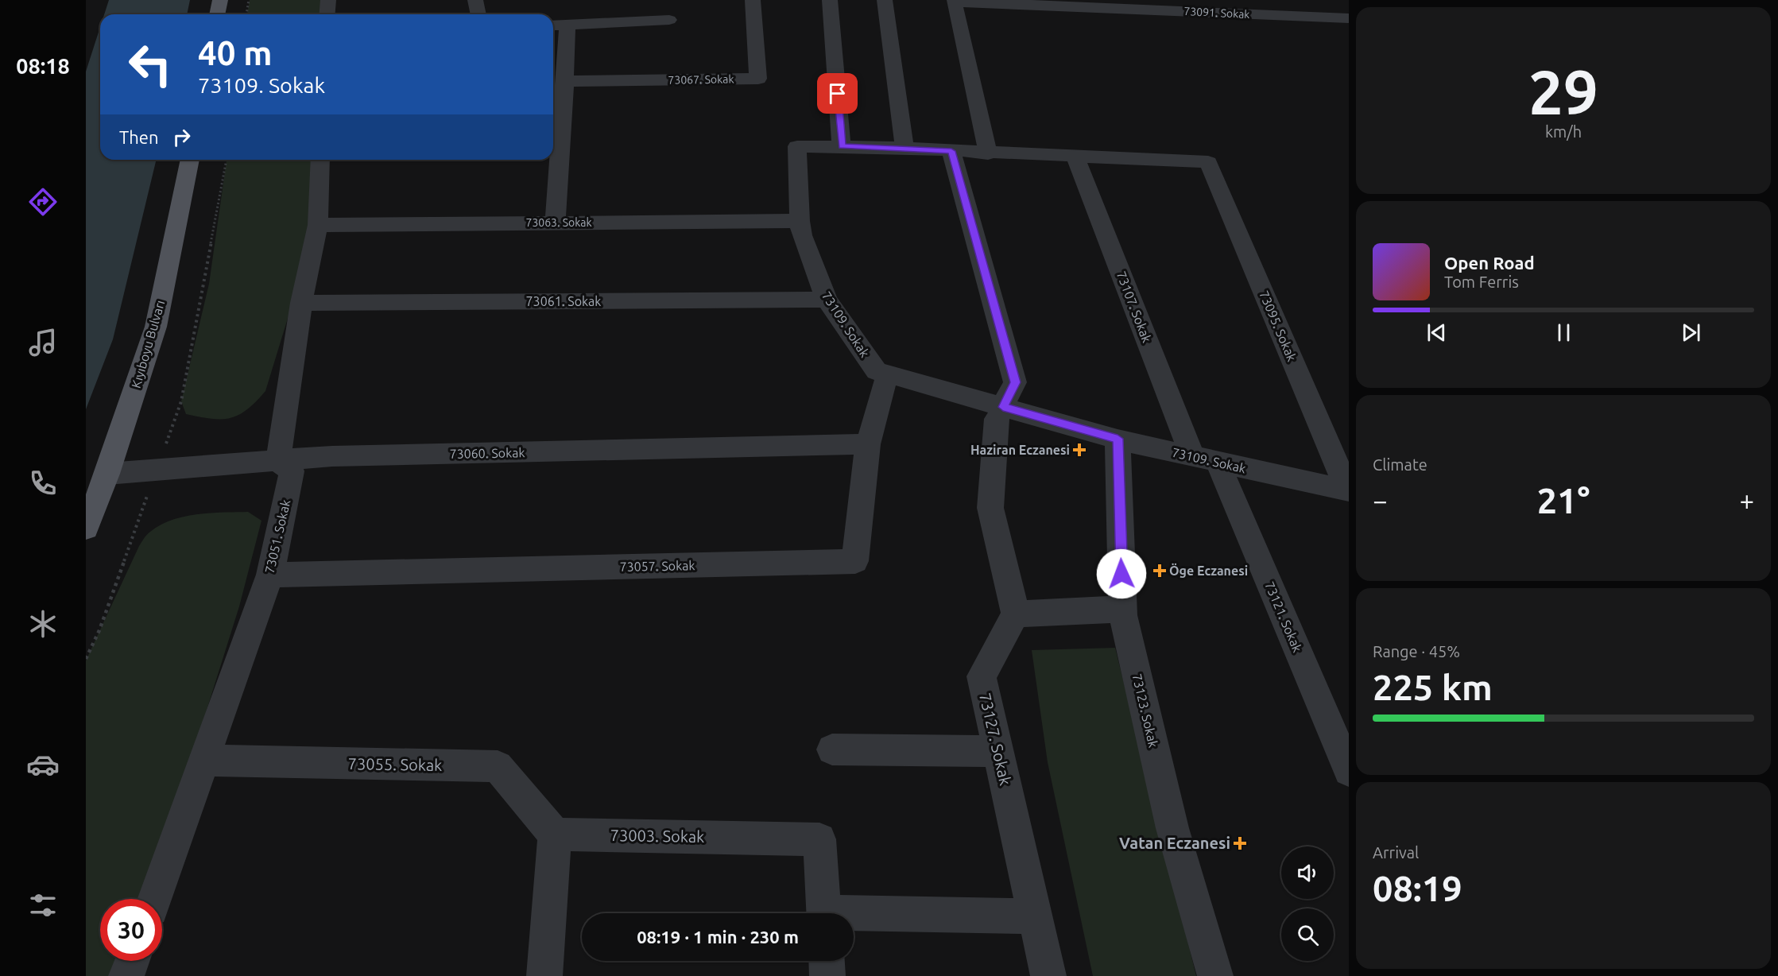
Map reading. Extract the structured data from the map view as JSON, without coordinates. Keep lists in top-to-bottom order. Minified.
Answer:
{"streets":{"main road":["Kıyıboyu Bulvarı"],"street":["73091. Sokak","73067. Sokak","73063. Sokak","73061. Sokak","73107. Sokak","73109. Sokak","73095. Sokak","73060. Sokak","73051. Sokak","73057. Sokak","73121. Sokak","73123. Sokak","73127. Sokak","73055. Sokak","73003. Sokak"]},"crossings":[["73091. Sokak","73109. Sokak"],["73063. Sokak","73109. Sokak"],["73061. Sokak","73109. Sokak"],["73107. Sokak","73109. Sokak"],["73107. Sokak","73121. Sokak"],["73109. Sokak","73095. Sokak"],["73109. Sokak","73057. Sokak"],["73109. Sokak","73121. Sokak"],["73109. Sokak","73123. Sokak"],["Kıyıboyu Bulvarı","73060. Sokak"],["73060. Sokak","73051. Sokak"],["73060. Sokak","73057. Sokak"],["73051. Sokak","73057. Sokak"],["73051. Sokak","73055. Sokak"],["73055. Sokak","73003. Sokak"]],"places":{"health":["Haziran Eczanesi","Öge Eczanesi","Vatan Eczanesi"]},"page":{"tabs":"08:18","tile":[["29","km/h"],"Climate",["Range · 45%","225 km"],["Arrival","08:19"]],"turn":["40 m","73109. Sokak"],"then":"Then","song":["Open Road","Tom Ferris"],"heat":["−","21°","+"],"limit":"30","trip":"08:19 · 1 min · 230 m"}}
